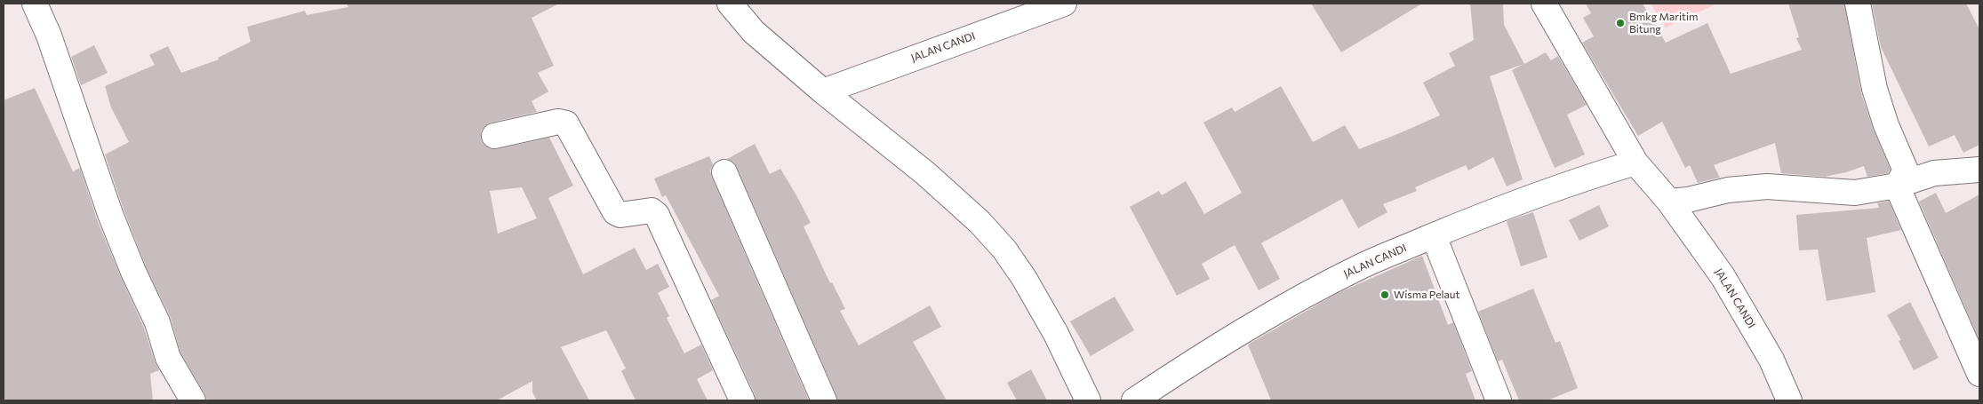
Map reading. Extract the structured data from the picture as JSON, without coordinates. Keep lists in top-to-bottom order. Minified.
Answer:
{"streets":{"street":["JALAN CANDI"]},"places":["Bmkg Maritim Bitung","Wisma Pelaut"]}
